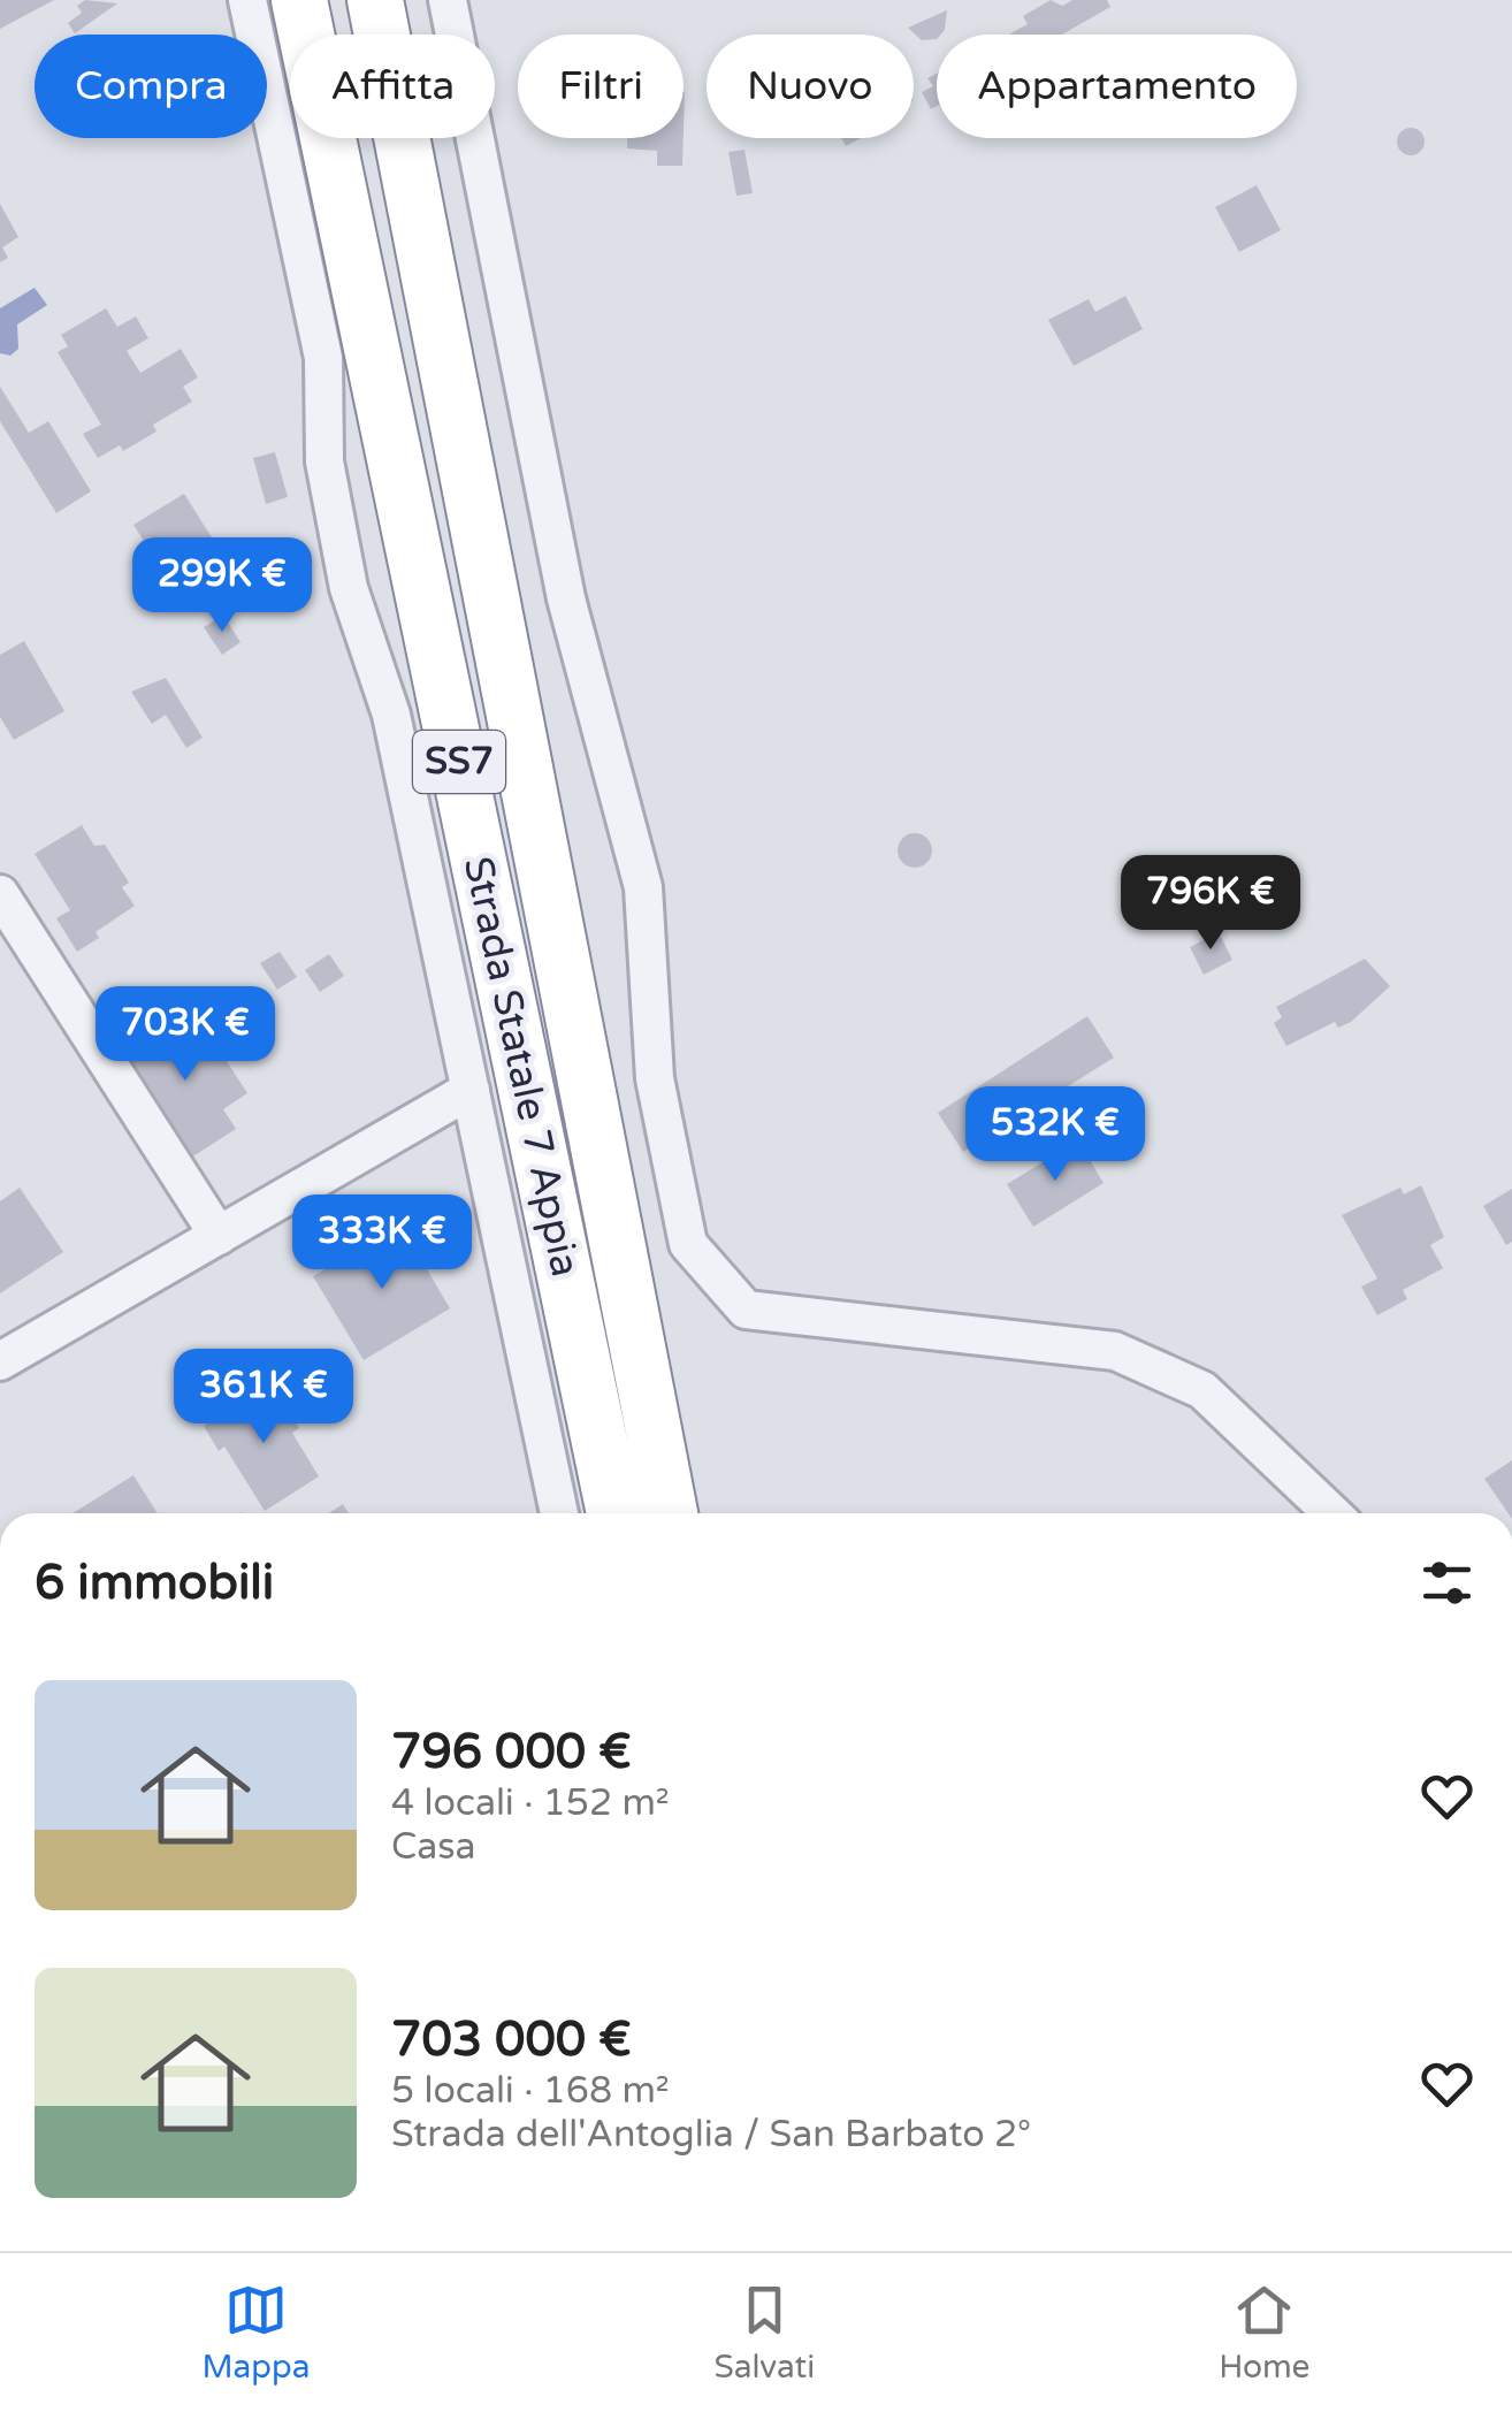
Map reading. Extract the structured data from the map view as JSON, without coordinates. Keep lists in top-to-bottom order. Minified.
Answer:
{"streets":{"highway":["SS7","Strada Statale 7 Appia"]},"page":{"chip":["Compra","Affitta","Filtri","Nuovo","Appartamento"],"price":["299K €","796K €","703K €","532K €","333K €","361K €"],"heading":"6 immobili","list":[{"name":"796 000 €","note":"4 locali · 152 m² · Casa"},{"name":"703 000 €","note":"5 locali · 168 m² · Strada dell'Antoglia / San Barbato 2°"}],"tabs":["Mappa","Salvati","Home"]}}
